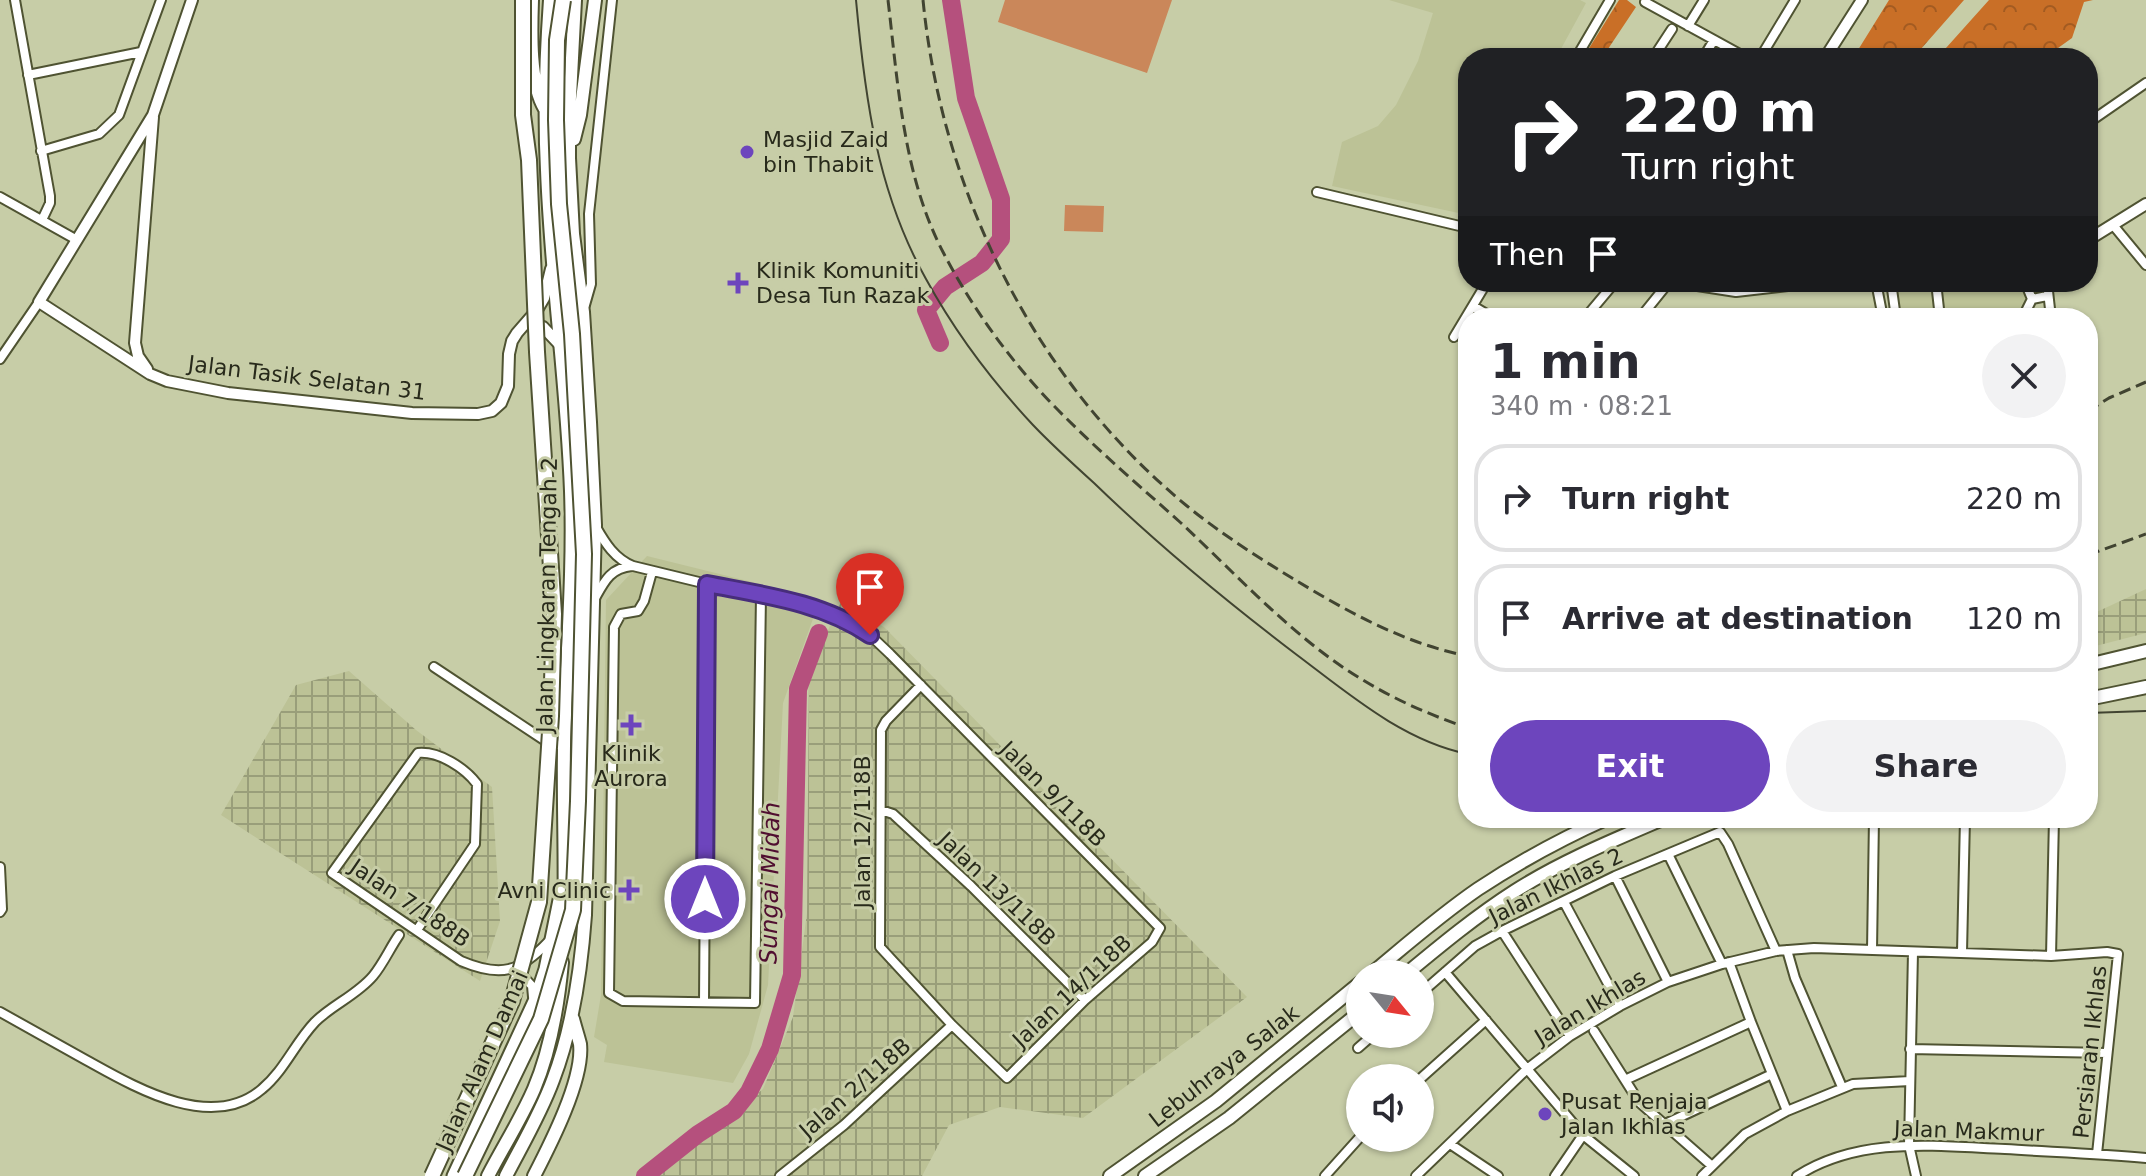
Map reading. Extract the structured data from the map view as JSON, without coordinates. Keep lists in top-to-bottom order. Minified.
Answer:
{"streets":{"highway":["Jalan Lingkaran Tengah 2","Lebuhraya Salak"],"main road":["Jalan Alam Damai"],"street":["Jalan Tasik Selatan 31","Jalan 9/118B","Jalan 12/118B","Jalan Ikhlas 2","Jalan 13/118B","Jalan 7/188B","Jalan 14/118B","Jalan Ikhlas","Persiaran Ikhlas","Jalan 2/118B","Jalan Makmur"]},"crossings":[["Jalan Tasik Selatan 31","Jalan Lingkaran Tengah 2"],["Jalan Lingkaran Tengah 2","Jalan Alam Damai"],["Jalan 9/118B","Jalan 12/118B"],["Jalan 9/118B","Jalan 14/118B"],["Jalan 12/118B","Jalan 13/118B"],["Jalan 12/118B","Jalan 14/118B"],["Jalan 12/118B","Jalan 2/118B"],["Jalan Ikhlas 2","Jalan Ikhlas"],["Jalan 13/118B","Jalan 14/118B"],["Jalan 14/118B","Jalan 2/118B"],["Jalan Ikhlas","Persiaran Ikhlas"],["Persiaran Ikhlas","Jalan Makmur"]],"water":["Sungai Midah"],"places":{"other":["Masjid Zaid bin Thabit","Pusat Penjaja Jalan Ikhlas"],"health":["Klinik Komuniti Desa Tun Razak","Klinik Aurora","Avni Clinic"]},"north":"bottom right","page":{"turn":["220 m","Turn right"],"then":"Then","heading":["1 min","340 m · 08:21"],"list":[{"name":"Turn right","value":"220 m"},{"name":"Arrive at destination","value":"120 m"}],"buttons":["Exit","Share"]}}
